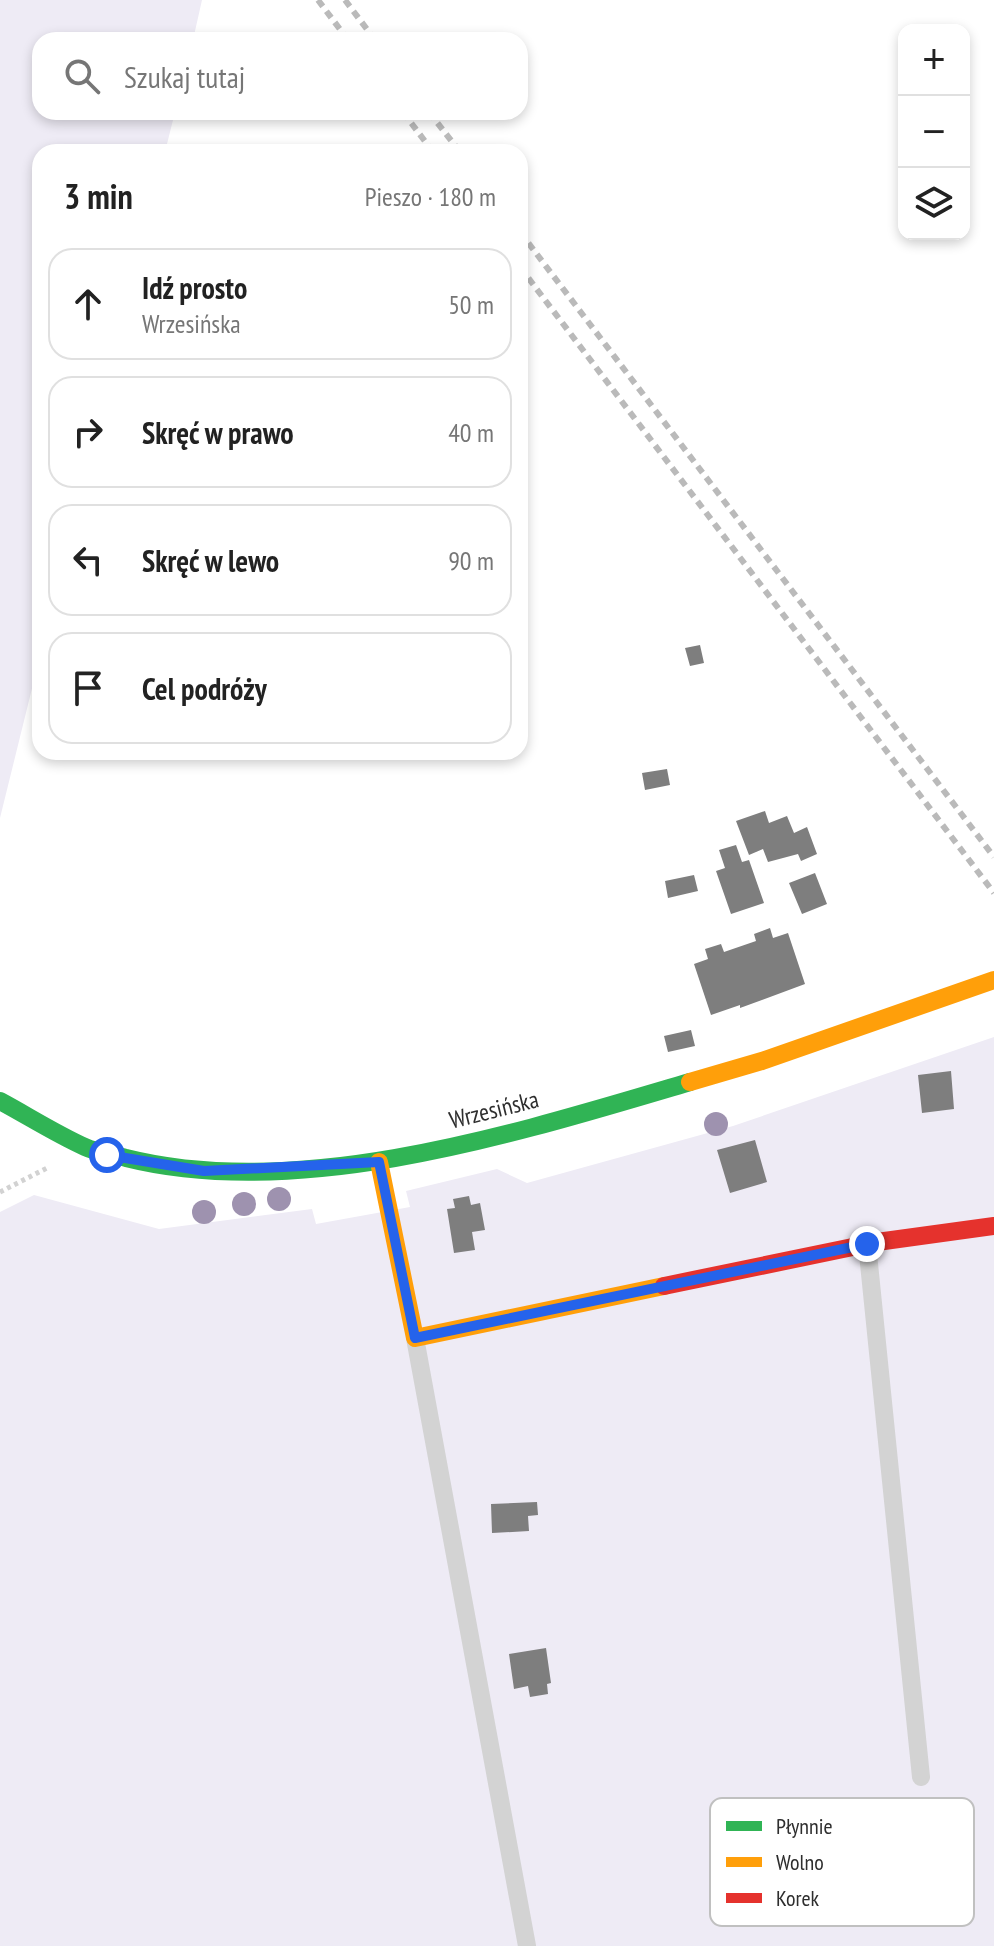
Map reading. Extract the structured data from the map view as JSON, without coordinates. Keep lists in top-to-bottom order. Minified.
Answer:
{"streets":{"street":["Wrzesińska"]},"legend":["Płynnie","Wolno","Korek"],"page":{"map_buttons":["+","−"],"search":"Szukaj tutaj","heading":["3 min","Pieszo · 180 m"],"list":[["Idź prosto","Wrzesińska","50 m"],["Skręć w prawo","40 m"],["Skręć w lewo","90 m"],"Cel podróży"]}}
